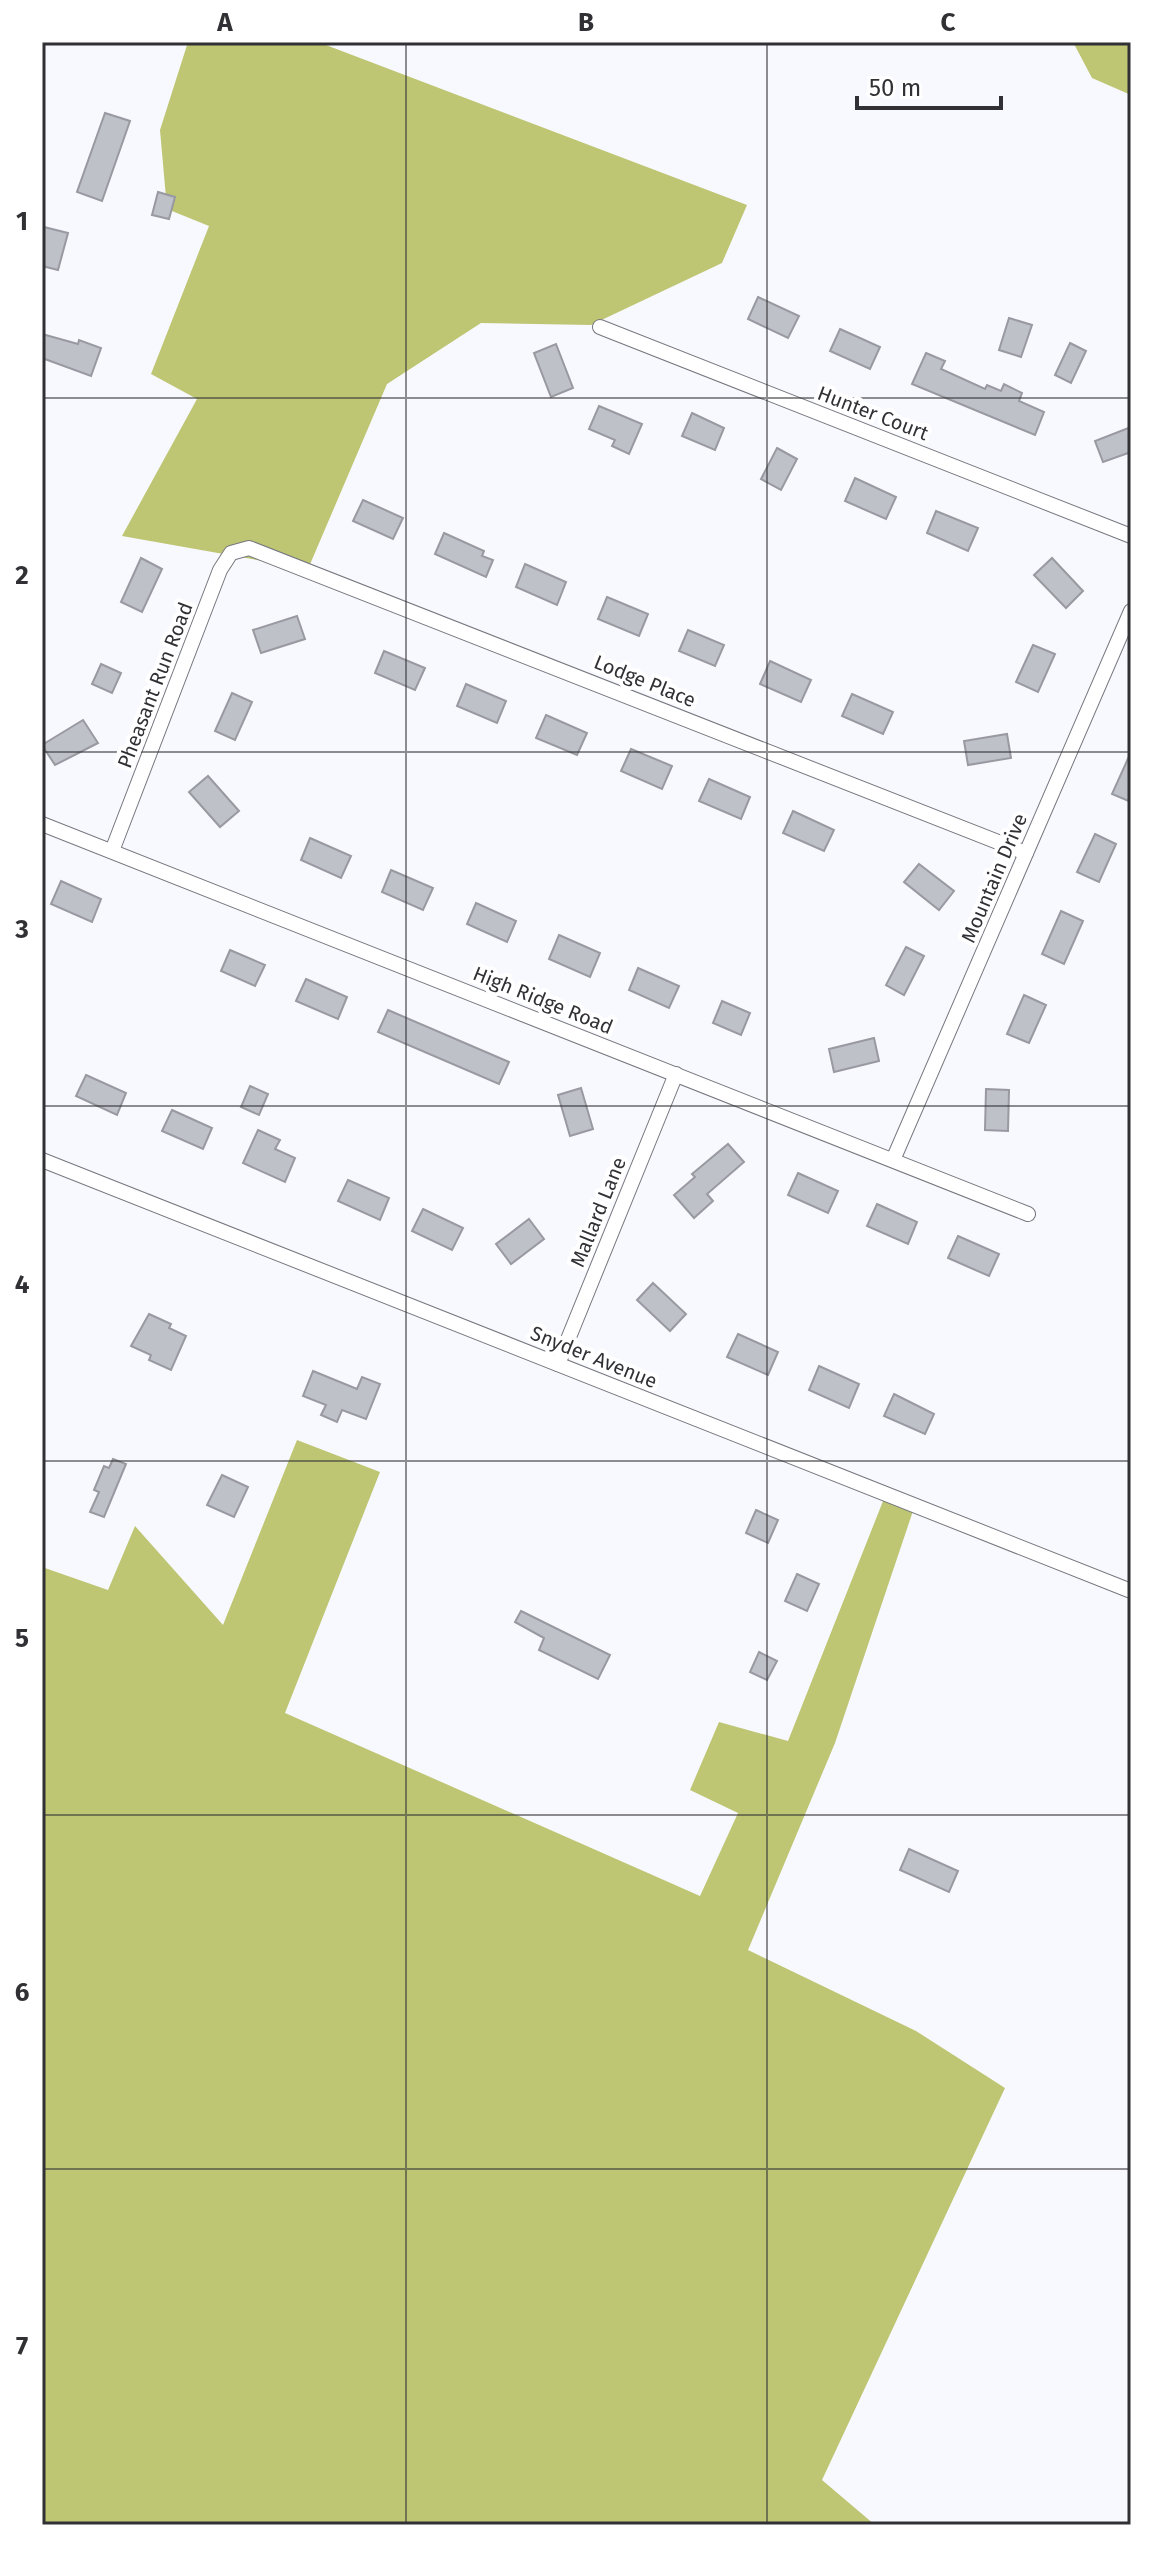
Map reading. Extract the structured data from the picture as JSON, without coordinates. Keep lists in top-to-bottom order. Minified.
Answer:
{"streets":{"street":["Hunter Court","Lodge Place","Pheasant Run Road","Mountain Drive","High Ridge Road","Mallard Lane","Snyder Avenue"]},"crossings":[["Lodge Place","Pheasant Run Road"],["Lodge Place","Mountain Drive"],["Pheasant Run Road","High Ridge Road"],["Mountain Drive","High Ridge Road"],["High Ridge Road","Mallard Lane"],["Mallard Lane","Snyder Avenue"]],"scale_bar":"50 m","grid":{"columns":["A","B","C"],"rows":["1","2","3","4","5","6","7"]}}
